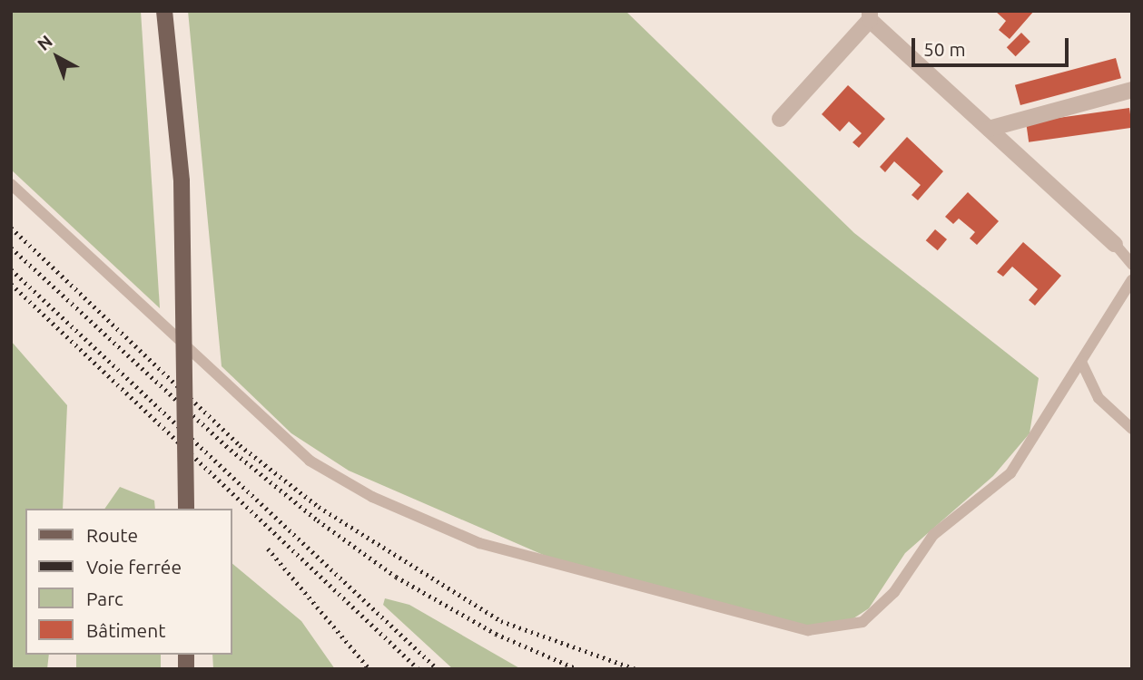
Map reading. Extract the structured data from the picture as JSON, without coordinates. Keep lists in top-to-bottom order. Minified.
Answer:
{"legend":["Route","Voie ferrée","Parc","Bâtiment"],"scale_bar":"50 m","north":"top left"}
